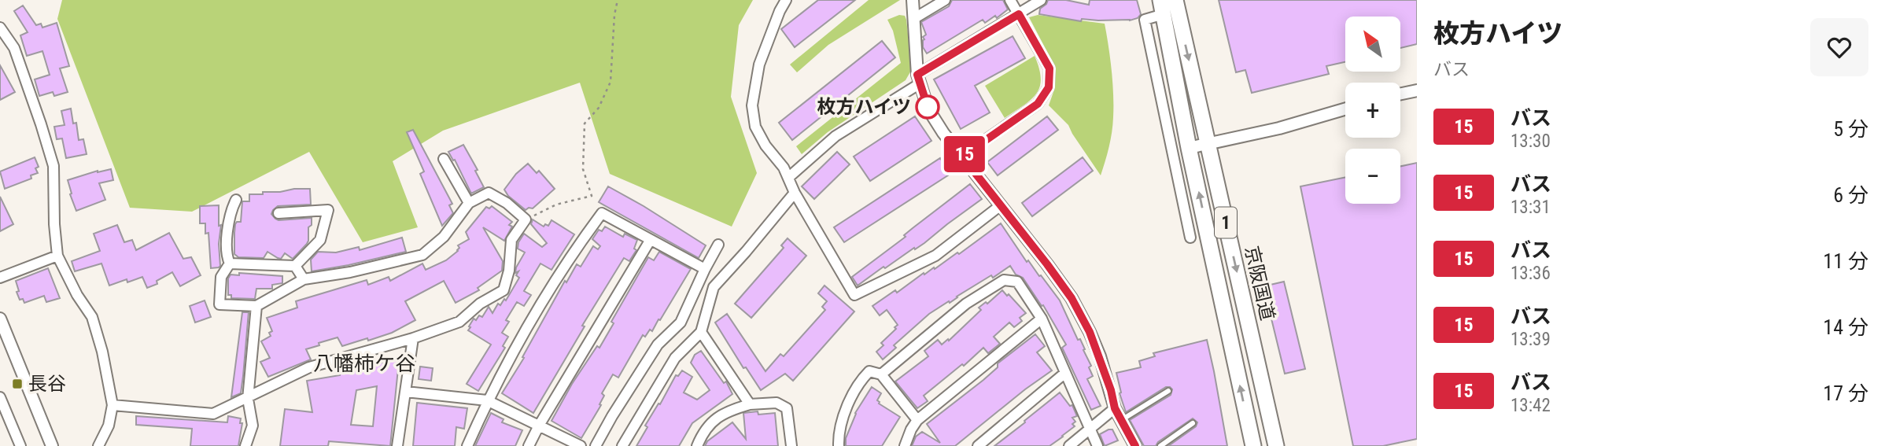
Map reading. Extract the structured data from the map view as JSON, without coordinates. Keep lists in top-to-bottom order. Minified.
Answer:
{"streets":{"highway":["1","京阪国道"]},"districts":["八幡柿ケ谷"],"places":{"other":["枚方ハイツ"],"transit":["長谷"]},"lines":["bus line 15"],"north":"top left","page":{"on_map":"15","heading":["枚方ハイツ","バス"],"map_buttons":["+","−"],"list":[{"mark":"15","name":"バス","note":"13:30","value":"5 分"},{"mark":"15","name":"バス","note":"13:31","value":"6 分"},{"mark":"15","name":"バス","note":"13:36","value":"11 分"},{"mark":"15","name":"バス","note":"13:39","value":"14 分"},{"mark":"15","name":"バス","note":"13:42","value":"17 分"}]}}
